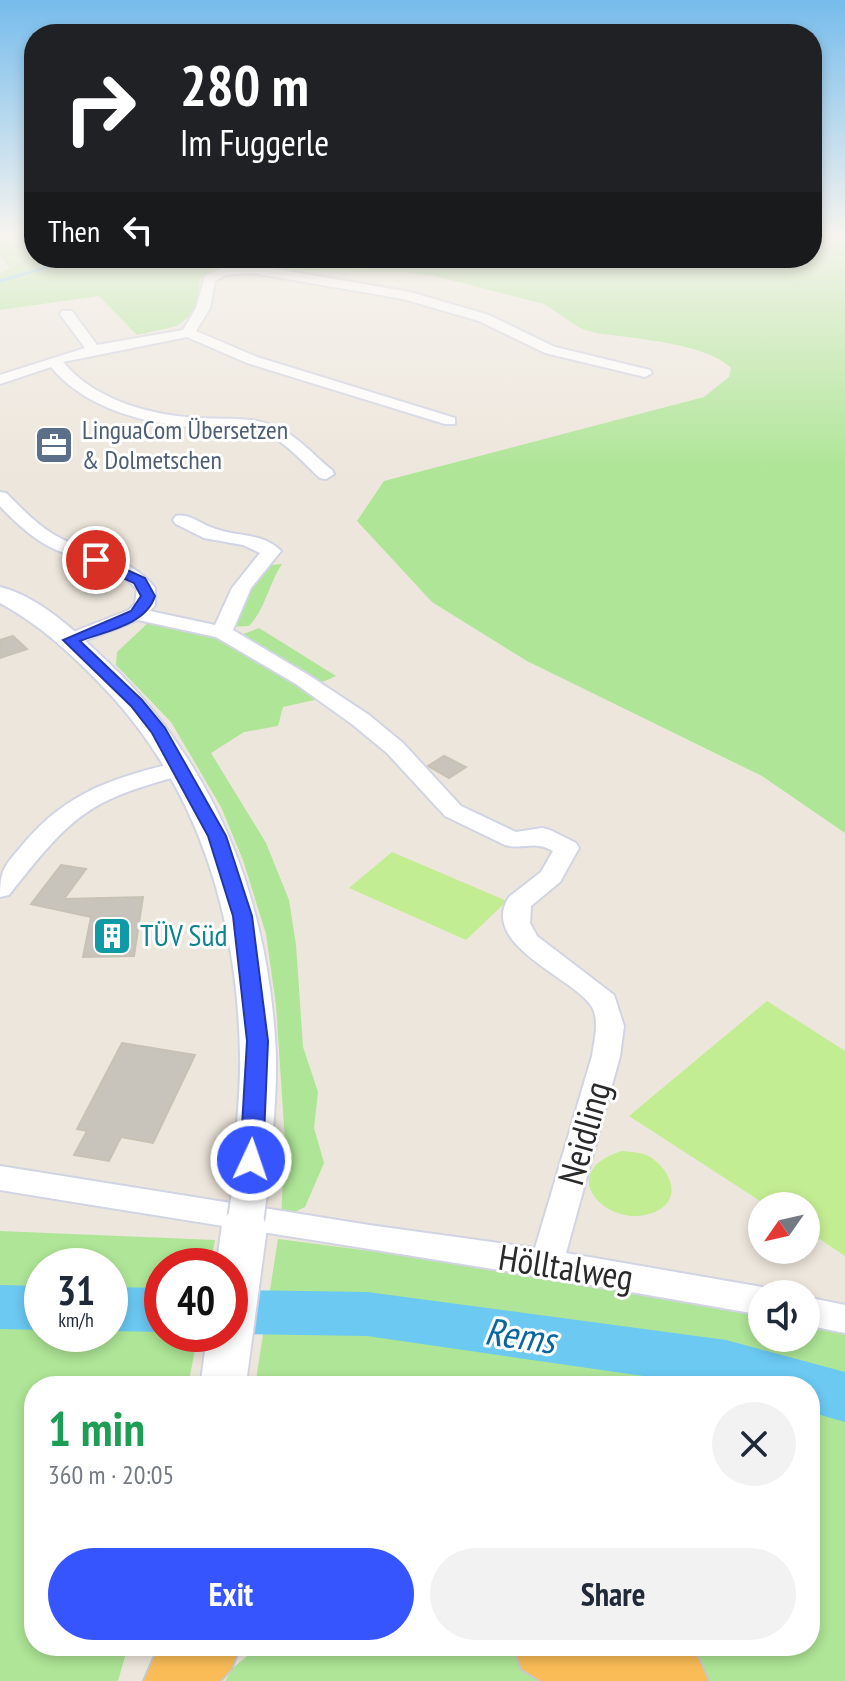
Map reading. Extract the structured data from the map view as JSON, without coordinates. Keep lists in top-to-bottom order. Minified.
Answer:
{"streets":{"street":["Neidling","Hölltalweg"]},"crossings":[["Neidling","Hölltalweg"]],"water":["Rems"],"places":{"office":["LinguaCom Übersetzen & Dolmetschen"],"building":["TÜV Süd"]},"north":"bottom left","page":{"turn":["280 m","Im Fuggerle"],"then":"Then","speed":"31 km/h","limit":"40","heading":["1 min","360 m · 20:05"],"buttons":["Exit","Share"]}}
